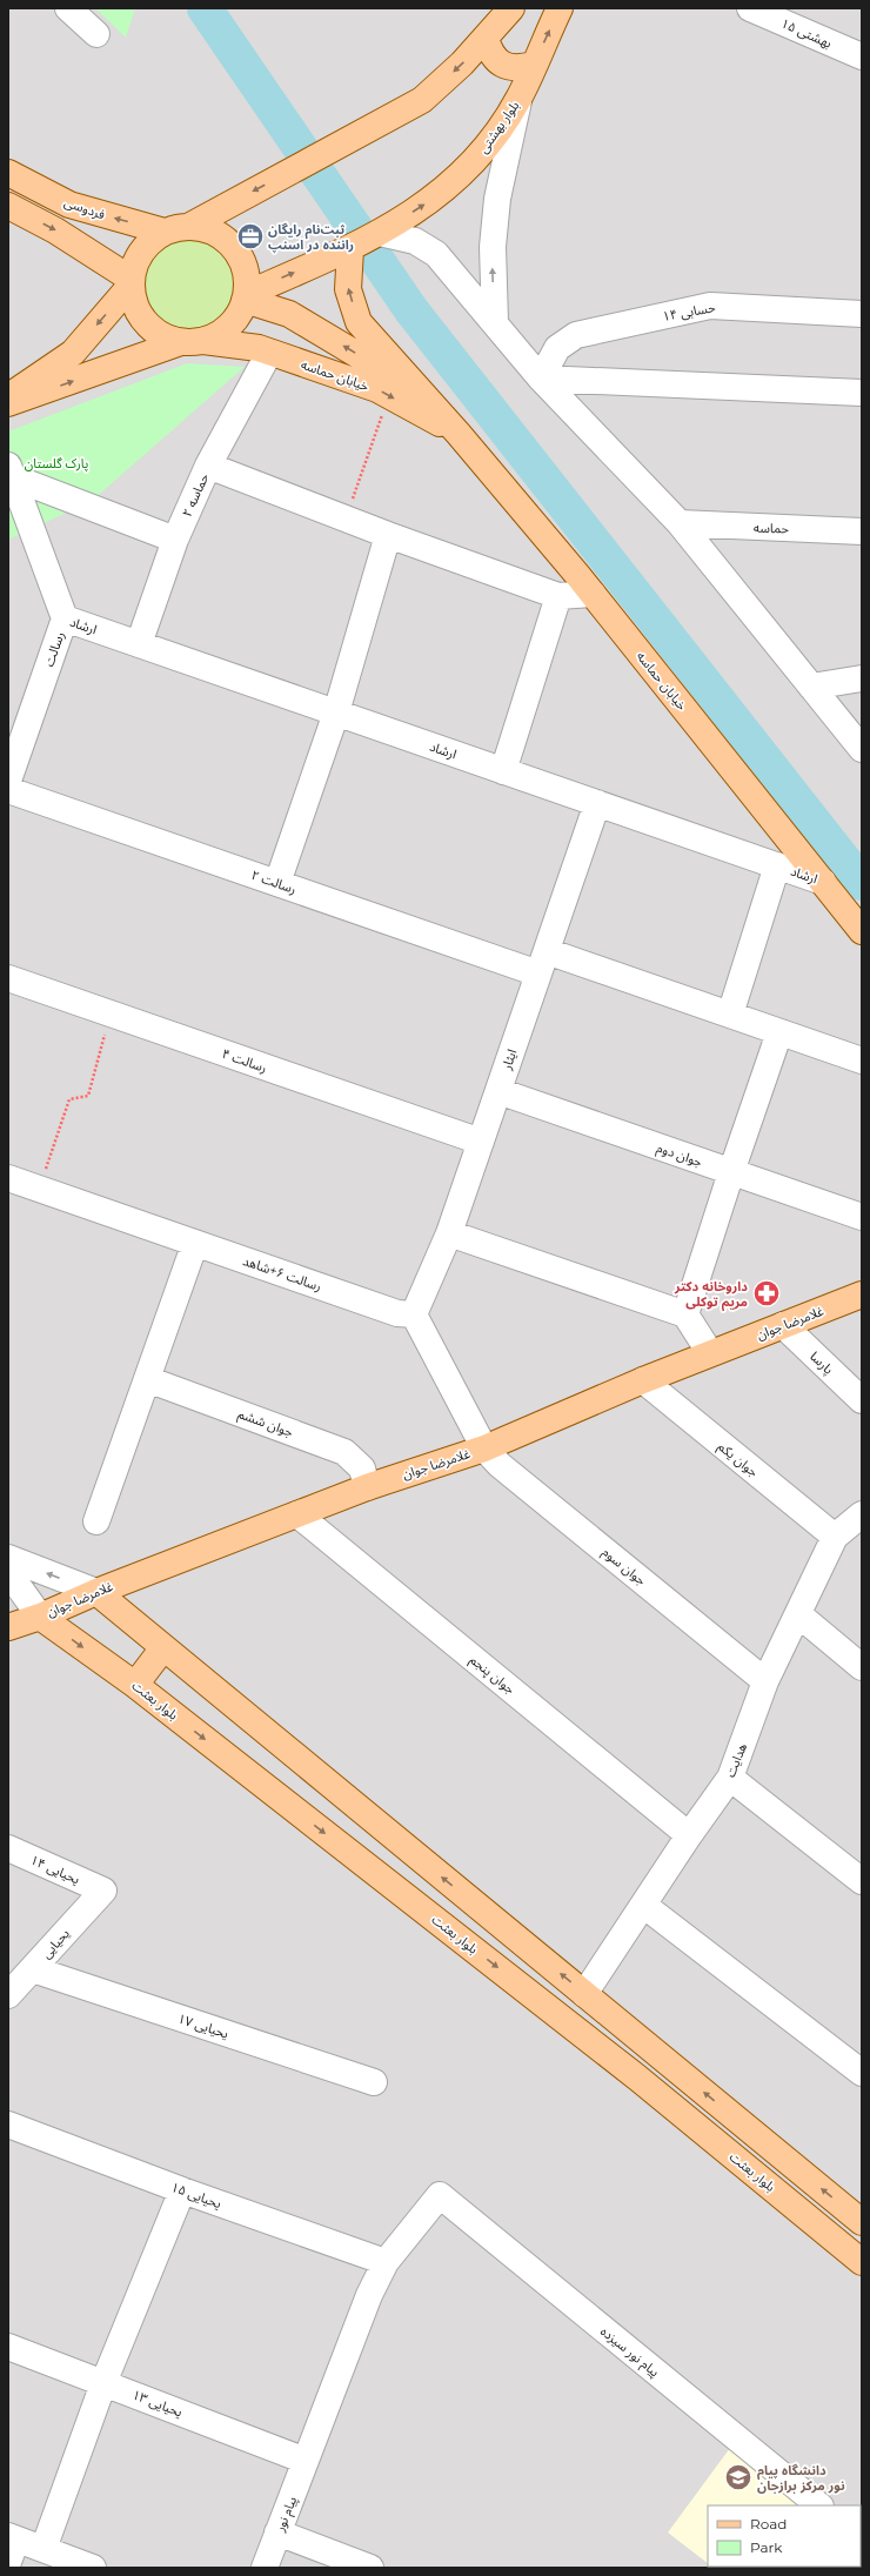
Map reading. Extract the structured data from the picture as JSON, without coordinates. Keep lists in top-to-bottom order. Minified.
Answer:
{"streets":{"main road":["بلوار بهشتی","فردوسی","خیابان حماسه","غلامرضا جوان","بلوار بعثت"],"street":["بهشتی ۱۵","حسابی ۱۴","حماسه ۲","حماسه","ارشاد","رسالت","رسالت ۲","ایثار","رسالت ۴","جوان دوم","رسالت ۶+شاهد","پارسا","جوان ششم","جوان یکم","جوان سوم","جوان پنجم","هدایت","یحیایی ۱۴","یحیایی","یحیایی ۱۷","یحیایی ۱۵","پیام نور سیزده","یحیایی ۱۳","پیام نور"]},"crossings":[["بلوار بهشتی","فردوسی"],["بلوار بهشتی","خیابان حماسه"],["فردوسی","خیابان حماسه"],["خیابان حماسه","حماسه ۲"],["خیابان حماسه","ارشاد"],["حماسه ۲","ارشاد"],["ارشاد","رسالت"],["ارشاد","ایثار"],["رسالت ۲","ایثار"],["ایثار","رسالت ۴"],["ایثار","جوان دوم"],["ایثار","رسالت ۶+شاهد"],["غلامرضا جوان","پارسا"],["غلامرضا جوان","جوان ششم"],["غلامرضا جوان","جوان یکم"],["غلامرضا جوان","جوان سوم"],["غلامرضا جوان","جوان پنجم"],["غلامرضا جوان","بلوار بعثت"],["جوان یکم","هدایت"],["جوان سوم","هدایت"],["جوان پنجم","هدایت"],["یحیایی ۱۴","یحیایی"],["یحیایی","یحیایی ۱۷"],["یحیایی ۱۵","پیام نور"],["پیام نور سیزده","پیام نور"],["یحیایی ۱۳","پیام نور"]],"parks":["پارک گلستان"],"places":{"office":["ثبت‌نام رایگان راننده در اسنپ"],"pharmacy":["داروخانه دکتر مریم توکلی"],"school or university":["دانشگاه پیام نور مرکز برازجان"]},"legend":["Road","Park"]}
